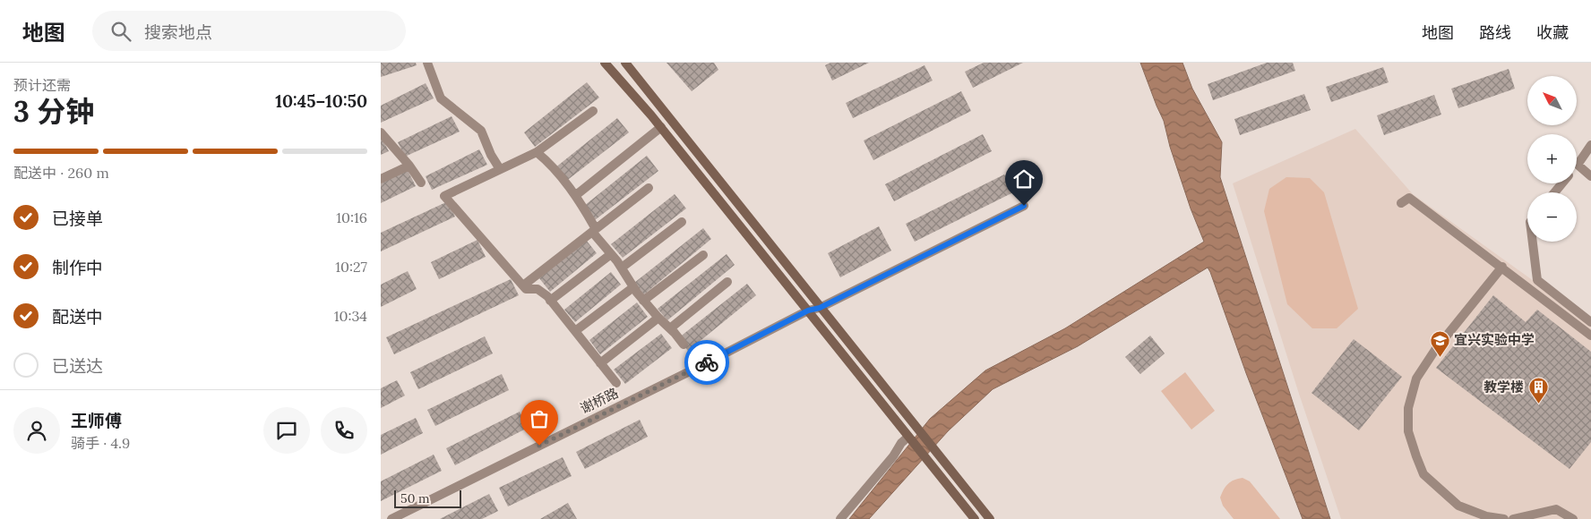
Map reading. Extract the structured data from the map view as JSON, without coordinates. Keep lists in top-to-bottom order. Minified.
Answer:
{"streets":{"street":["谢桥路"]},"places":{"school or university":["宜兴实验中学"],"building":["教学楼"]},"scale_bar":"50 m","north":"top left","page":{"header":"地图","search":"搜索地点","nav":["地图","路线","收藏"],"heading":["3 分钟","预计还需","10:45–10:50"],"panel":["王师傅","骑手 · 4.9"],"map_buttons":["+","−"],"bar":"配送中 · 260 m","list":[["已接单","10:16"],["制作中","10:27"],["配送中","10:34"],"已送达"],"scale":"50 m"}}
